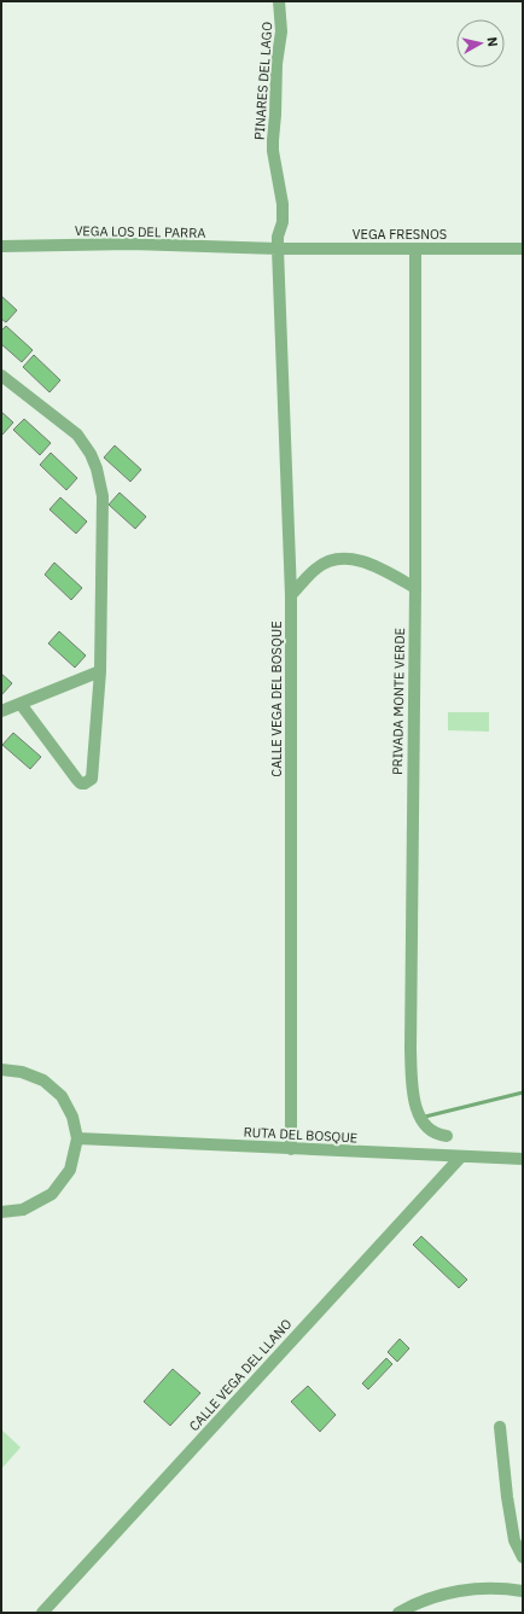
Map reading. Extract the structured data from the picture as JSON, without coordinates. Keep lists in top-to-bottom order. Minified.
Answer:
{"streets":{"street":["PINARES DEL LAGO","VEGA LOS DEL PARRA","VEGA FRESNOS","CALLE VEGA DEL BOSQUE","PRIVADA MONTE VERDE","RUTA DEL BOSQUE","CALLE VEGA DEL LLANO"]},"crossings":[["PINARES DEL LAGO","VEGA LOS DEL PARRA"],["PINARES DEL LAGO","VEGA FRESNOS"],["PINARES DEL LAGO","CALLE VEGA DEL BOSQUE"],["VEGA LOS DEL PARRA","VEGA FRESNOS"],["VEGA LOS DEL PARRA","CALLE VEGA DEL BOSQUE"],["VEGA FRESNOS","CALLE VEGA DEL BOSQUE"],["VEGA FRESNOS","PRIVADA MONTE VERDE"],["CALLE VEGA DEL BOSQUE","RUTA DEL BOSQUE"],["RUTA DEL BOSQUE","CALLE VEGA DEL LLANO"]],"north":"right"}
